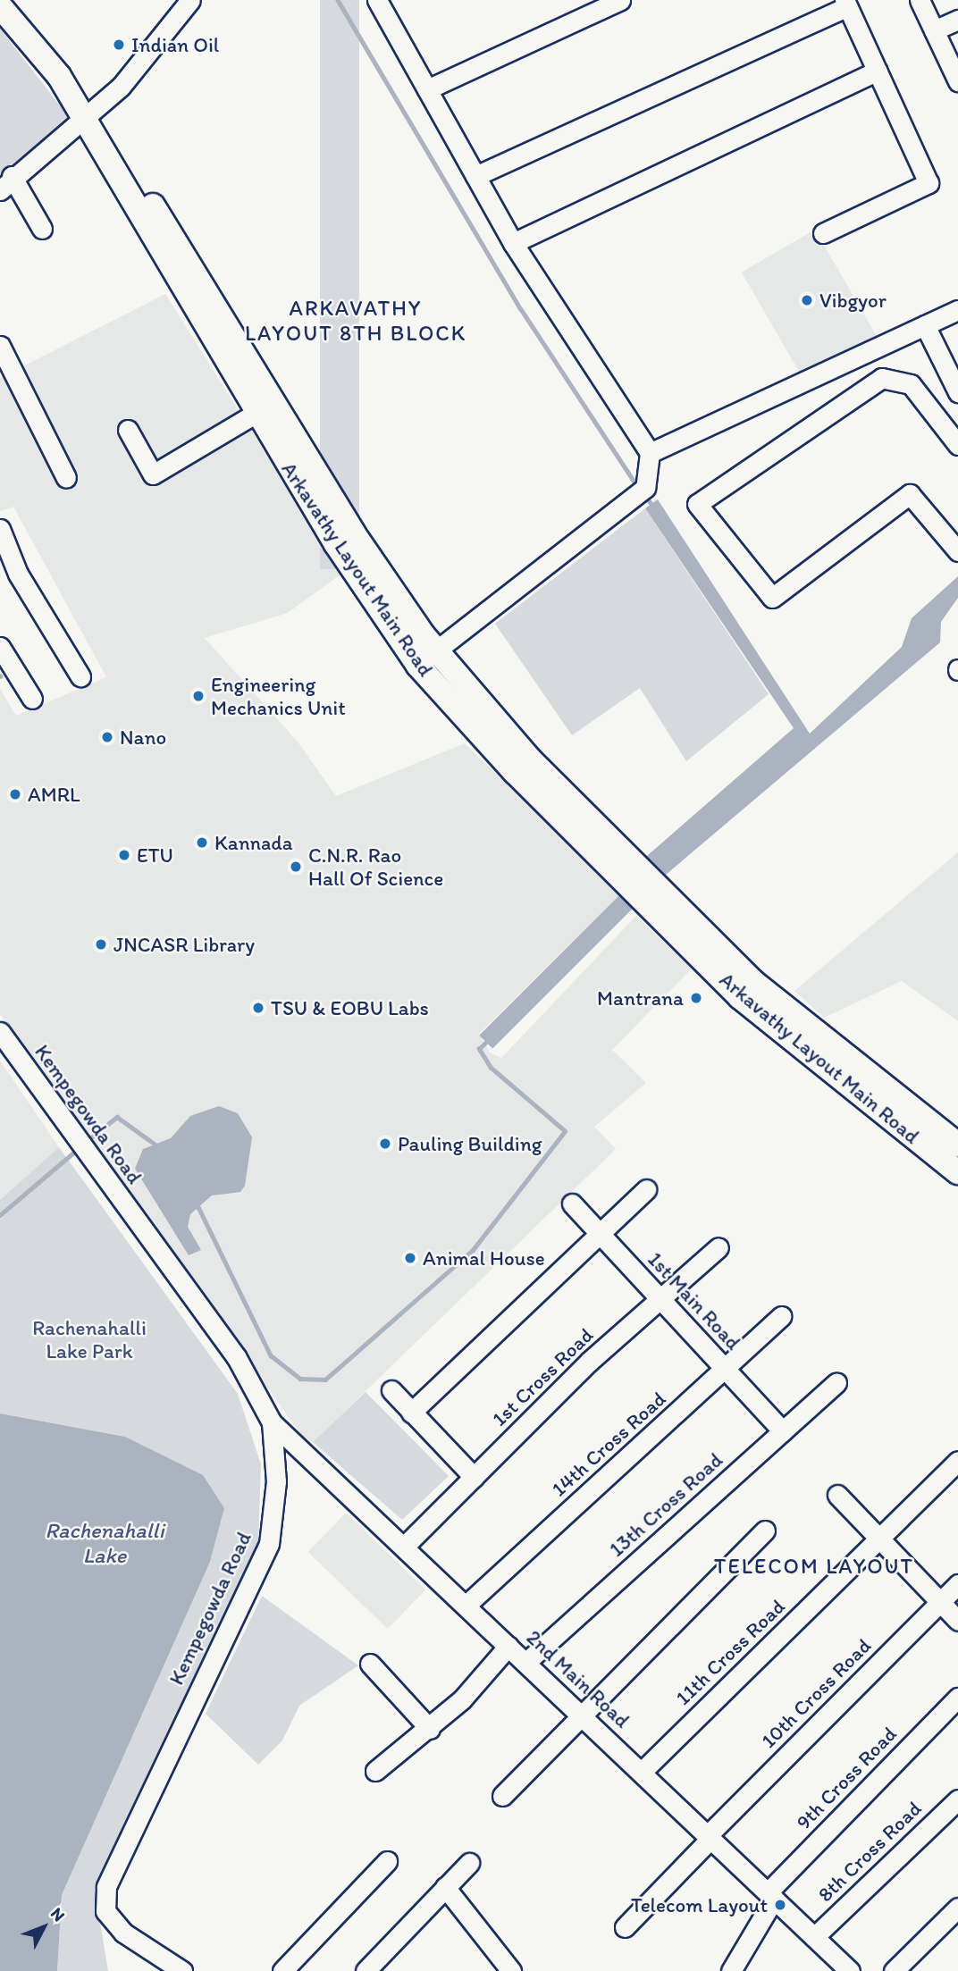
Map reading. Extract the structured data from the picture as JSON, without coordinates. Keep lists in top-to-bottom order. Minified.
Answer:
{"streets":{"main road":["Arkavathy Layout Main Road"],"street":["Kempegowda Road","1st Main Road","1st Cross Road","14th Cross Road","13th Cross Road","11th Cross Road","2nd Main Road","10th Cross Road","9th Cross Road","8th Cross Road"]},"crossings":[["Kempegowda Road","2nd Main Road"],["1st Main Road","1st Cross Road"],["1st Main Road","14th Cross Road"],["1st Main Road","13th Cross Road"],["1st Cross Road","2nd Main Road"],["14th Cross Road","2nd Main Road"],["13th Cross Road","2nd Main Road"],["11th Cross Road","2nd Main Road"],["2nd Main Road","10th Cross Road"],["2nd Main Road","9th Cross Road"],["2nd Main Road","8th Cross Road"]],"districts":["ARKAVATHY LAYOUT 8TH BLOCK","TELECOM LAYOUT"],"water":["Rachenahalli Lake"],"parks":["Rachenahalli Lake Park"],"places":["Indian Oil","Vibgyor","Engineering Mechanics Unit","Nano","AMRL","Kannada","ETU","C.N.R. Rao Hall Of Science","JNCASR Library","Mantrana","TSU & EOBU Labs","Pauling Building","Animal House","Telecom Layout"],"north":"top right"}
